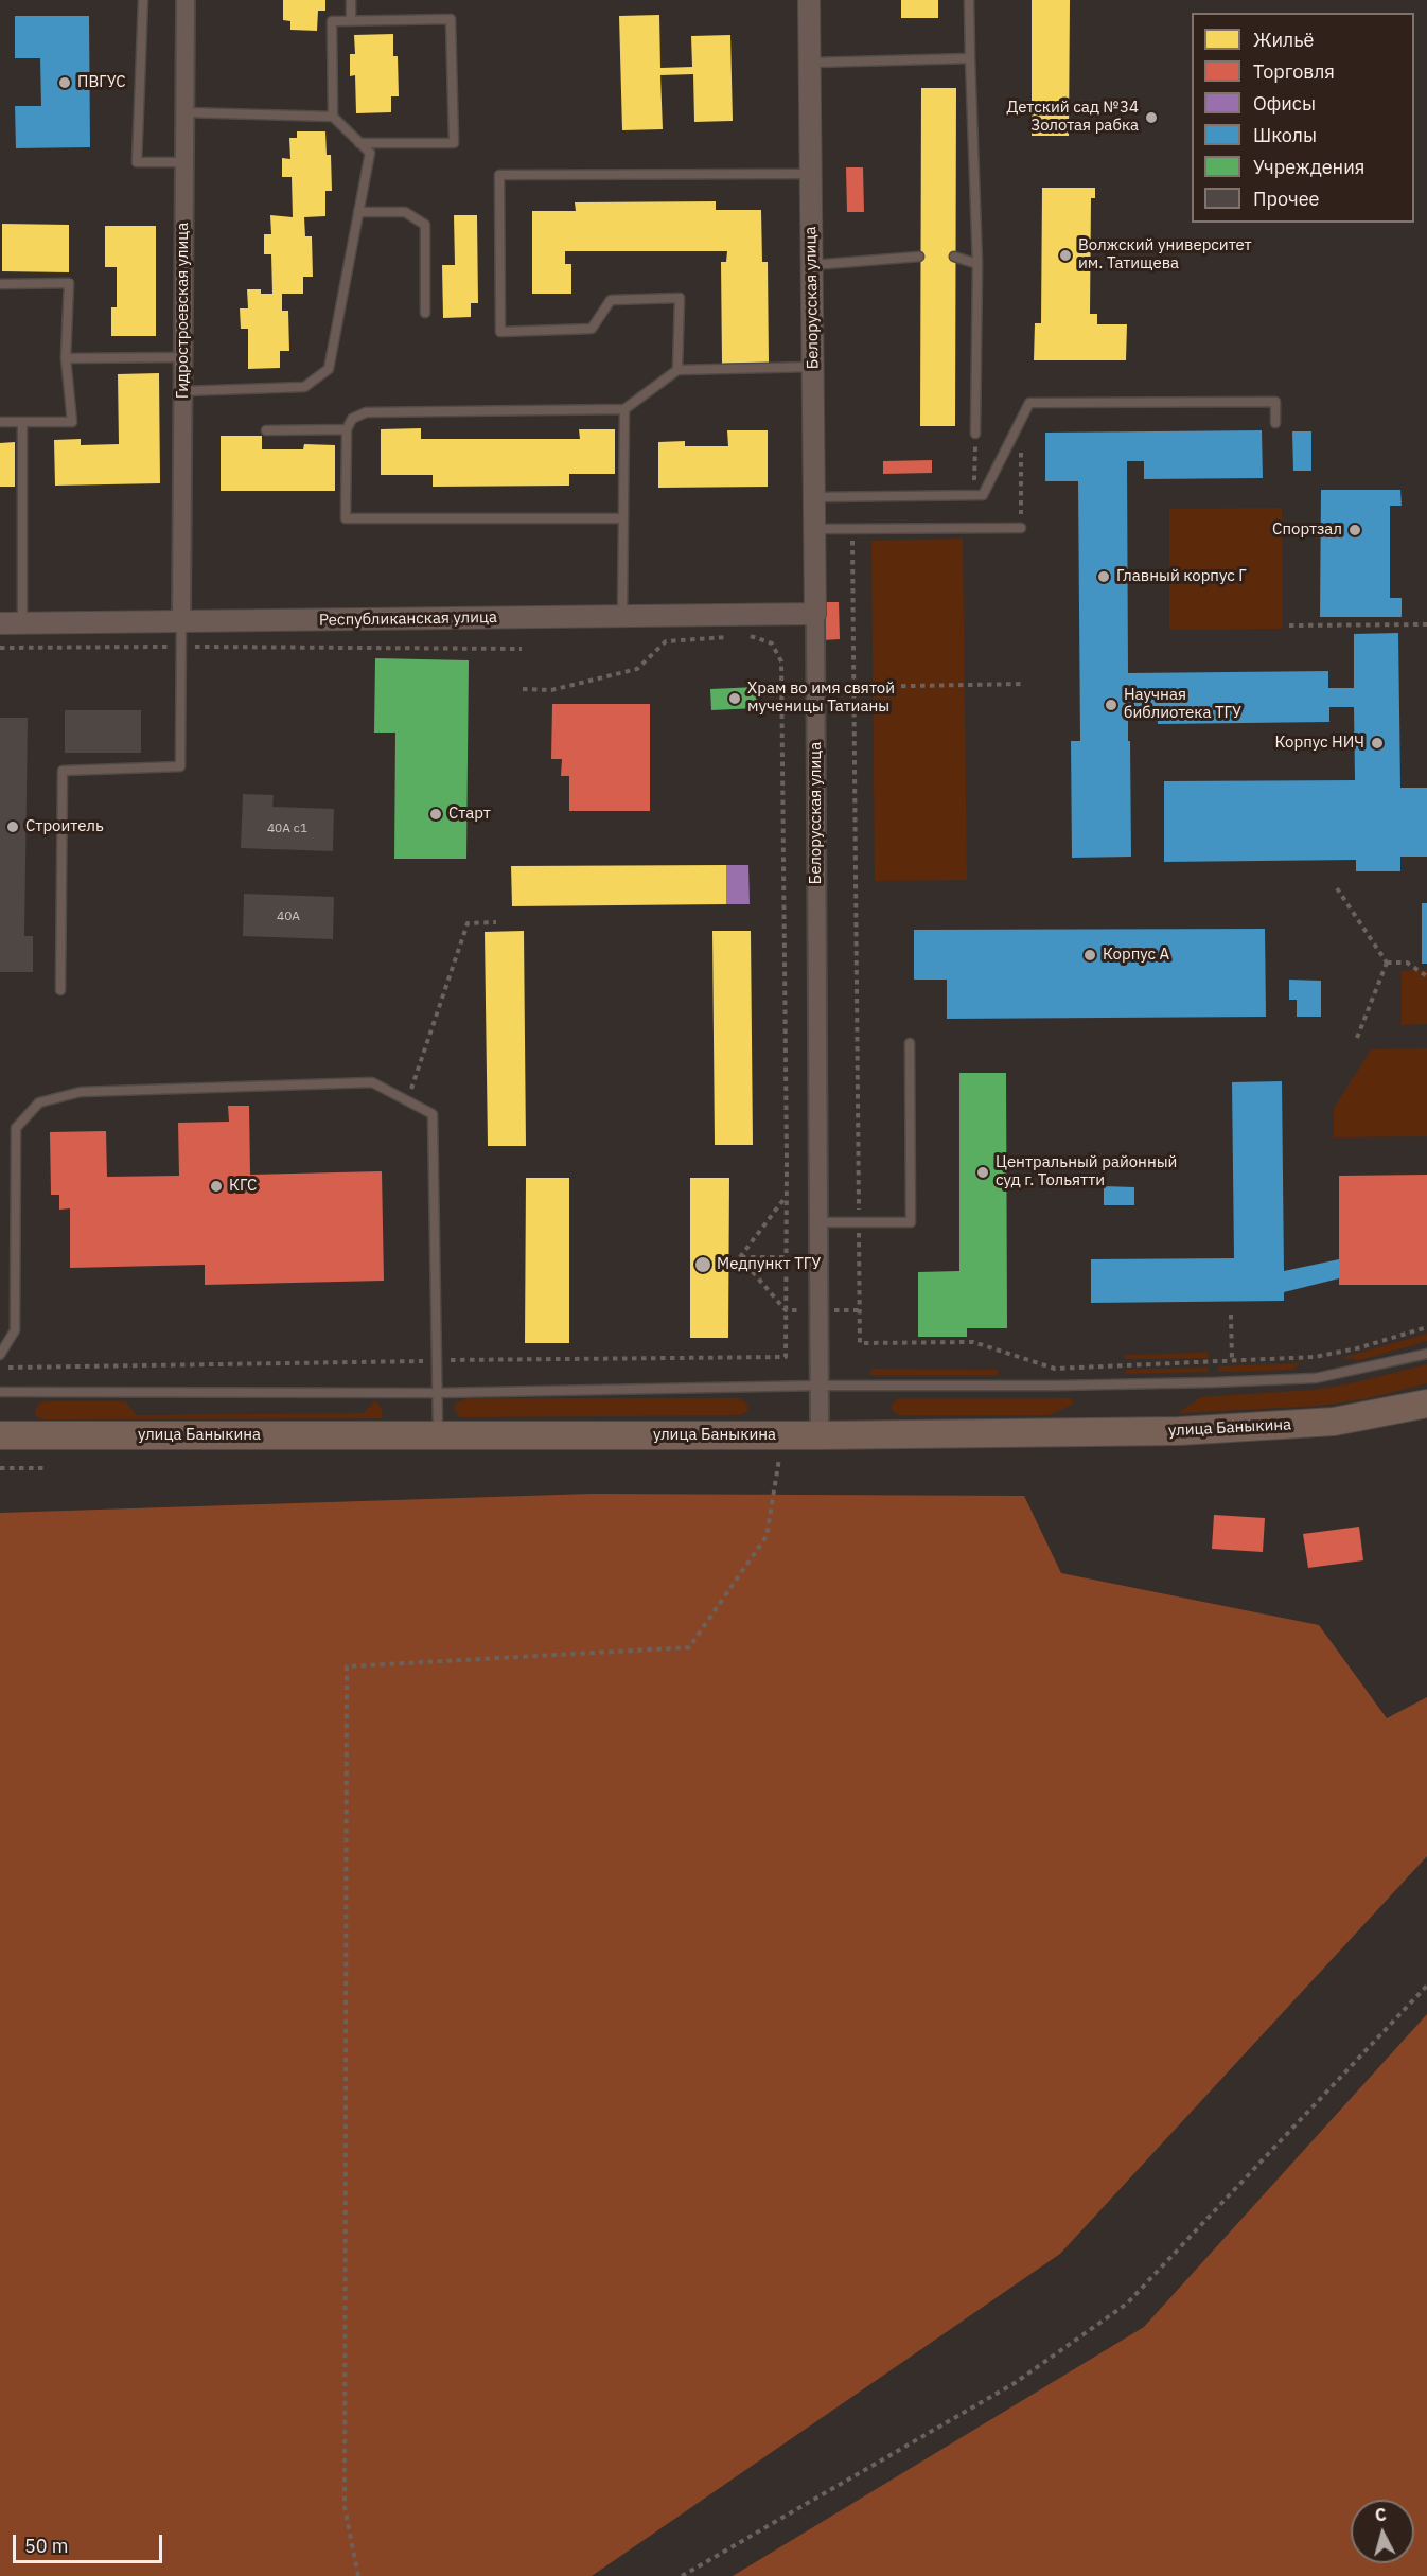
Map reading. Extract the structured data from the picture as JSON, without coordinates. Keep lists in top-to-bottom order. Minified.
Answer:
{"streets":{"main road":["улица Баныкина"],"street":["Белорусская улица","Гидростроевская улица","Республиканская улица"]},"crossings":[["Белорусская улица","Республиканская улица"],["Белорусская улица","улица Баныкина"],["Гидростроевская улица","Республиканская улица"]],"places":["ПВГУС","Детский сад №34 Золотая рабка","Волжский университет им. Татищева","Спортзал","Главный корпус Г","Храм во имя святой мученицы Татианы","Научная библиотека ТГУ","Корпус НИЧ","Старт","Строитель","Корпус А","Центральный районный суд г. Тольятти","КГС","Медпункт ТГУ"],"house_numbers":["40А с1","40А"],"legend":["Жильё","Торговля","Офисы","Школы","Учреждения","Прочее"],"scale_bar":"50 m","north":"top"}
